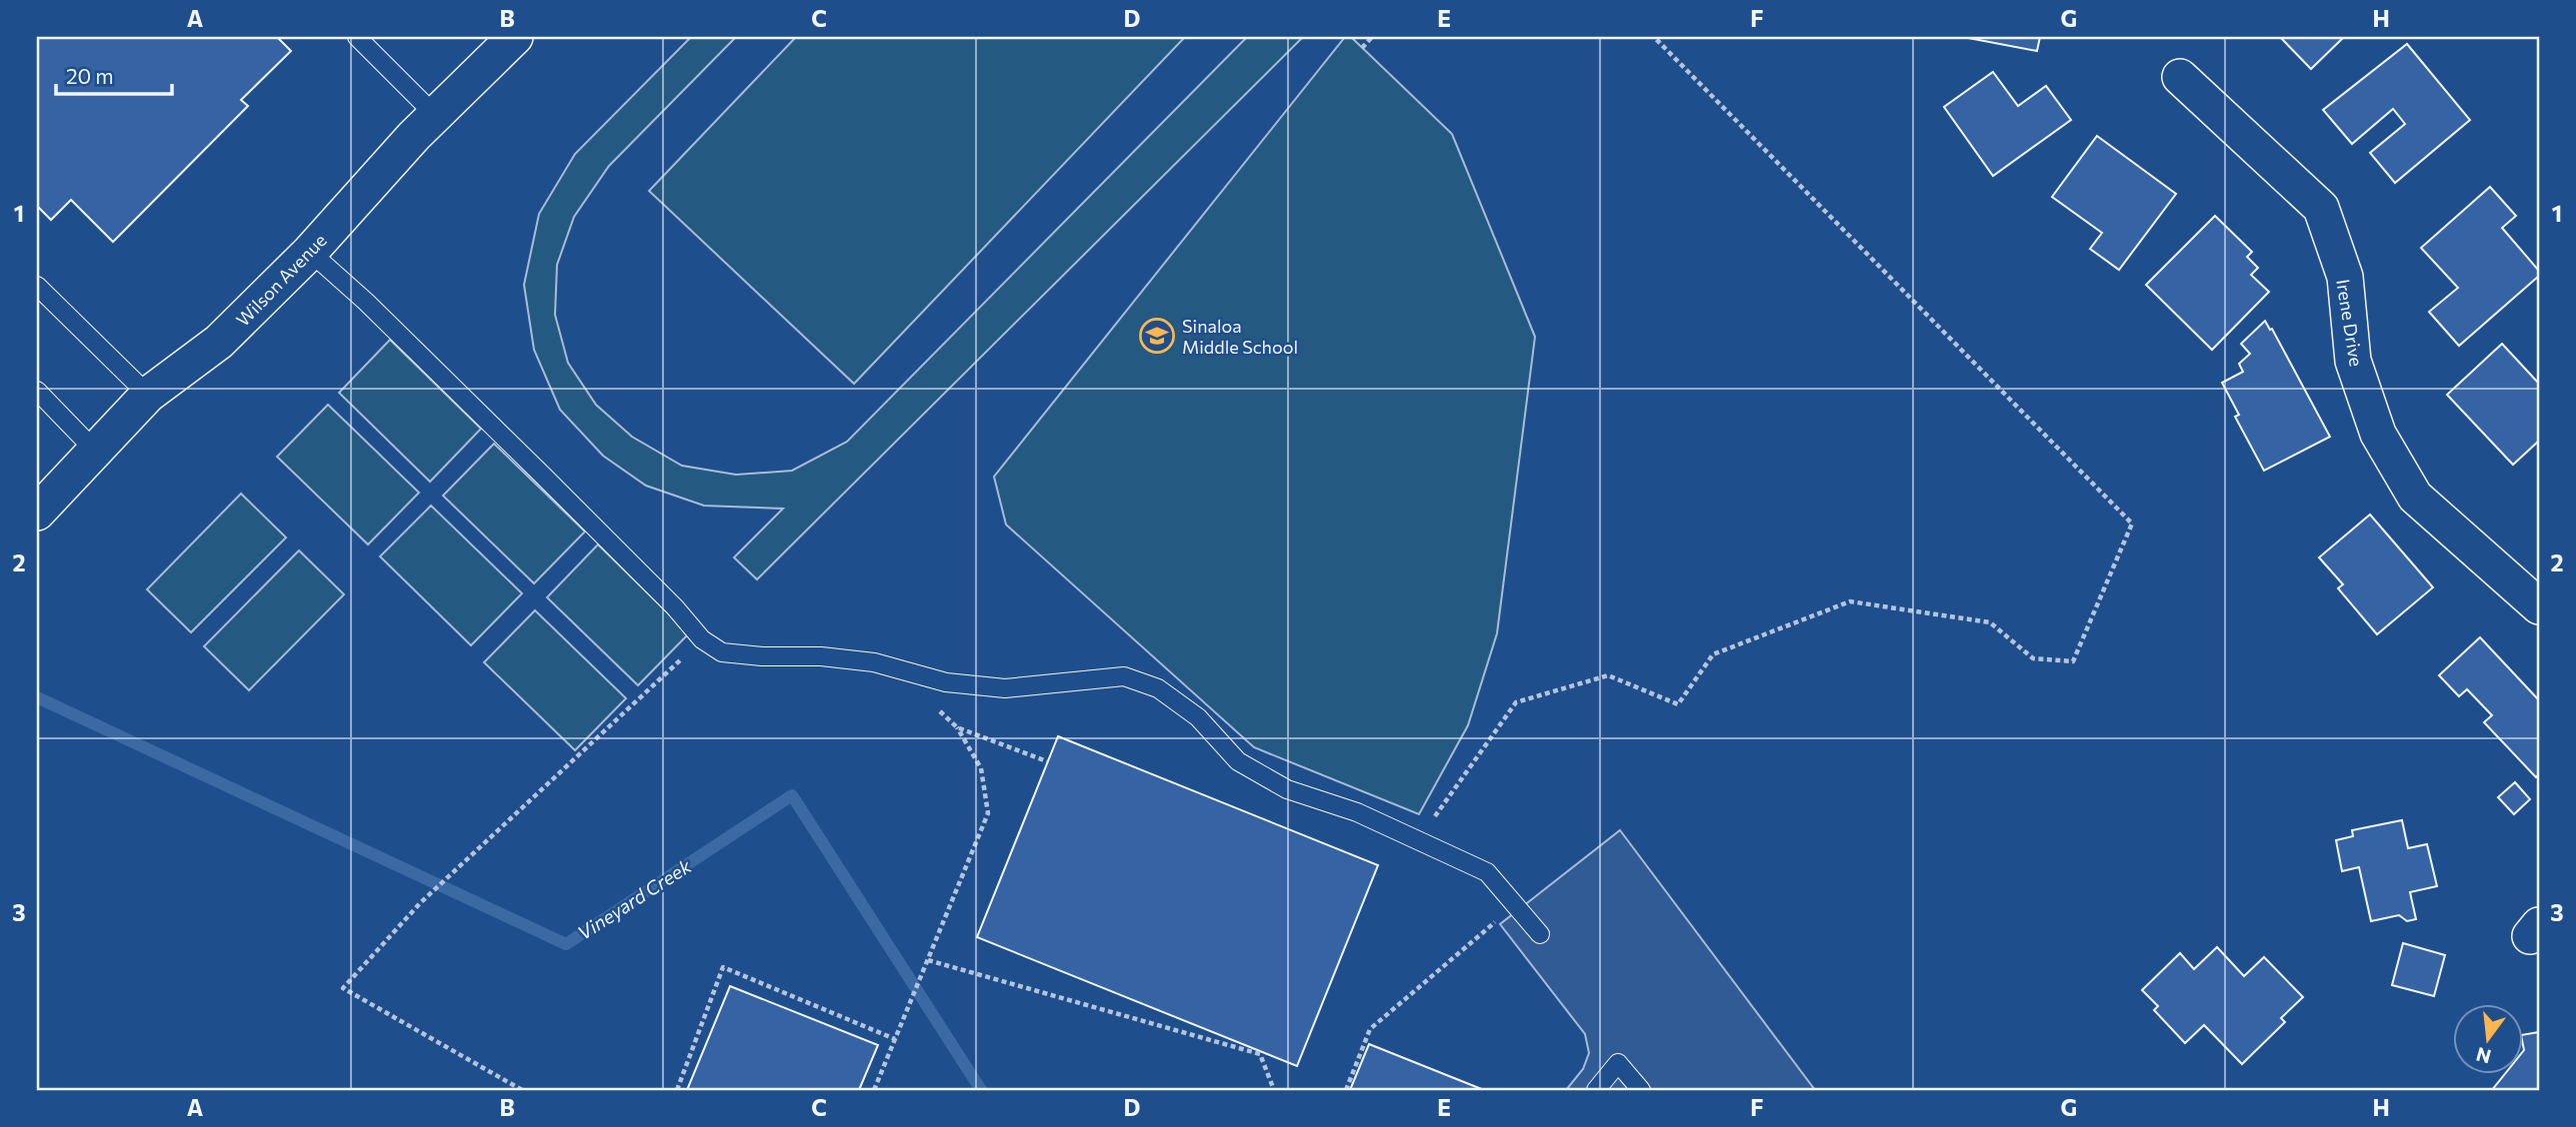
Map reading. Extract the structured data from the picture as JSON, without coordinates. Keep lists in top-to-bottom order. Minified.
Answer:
{"streets":{"street":["Wilson Avenue","Irene Drive"]},"water":["Vineyard Creek"],"places":{"school or university":["Sinaloa Middle School"]},"scale_bar":"20 m","north":"bottom","grid":{"columns":["A","B","C","D","E","F","G","H"],"rows":["1","2","3"]}}
